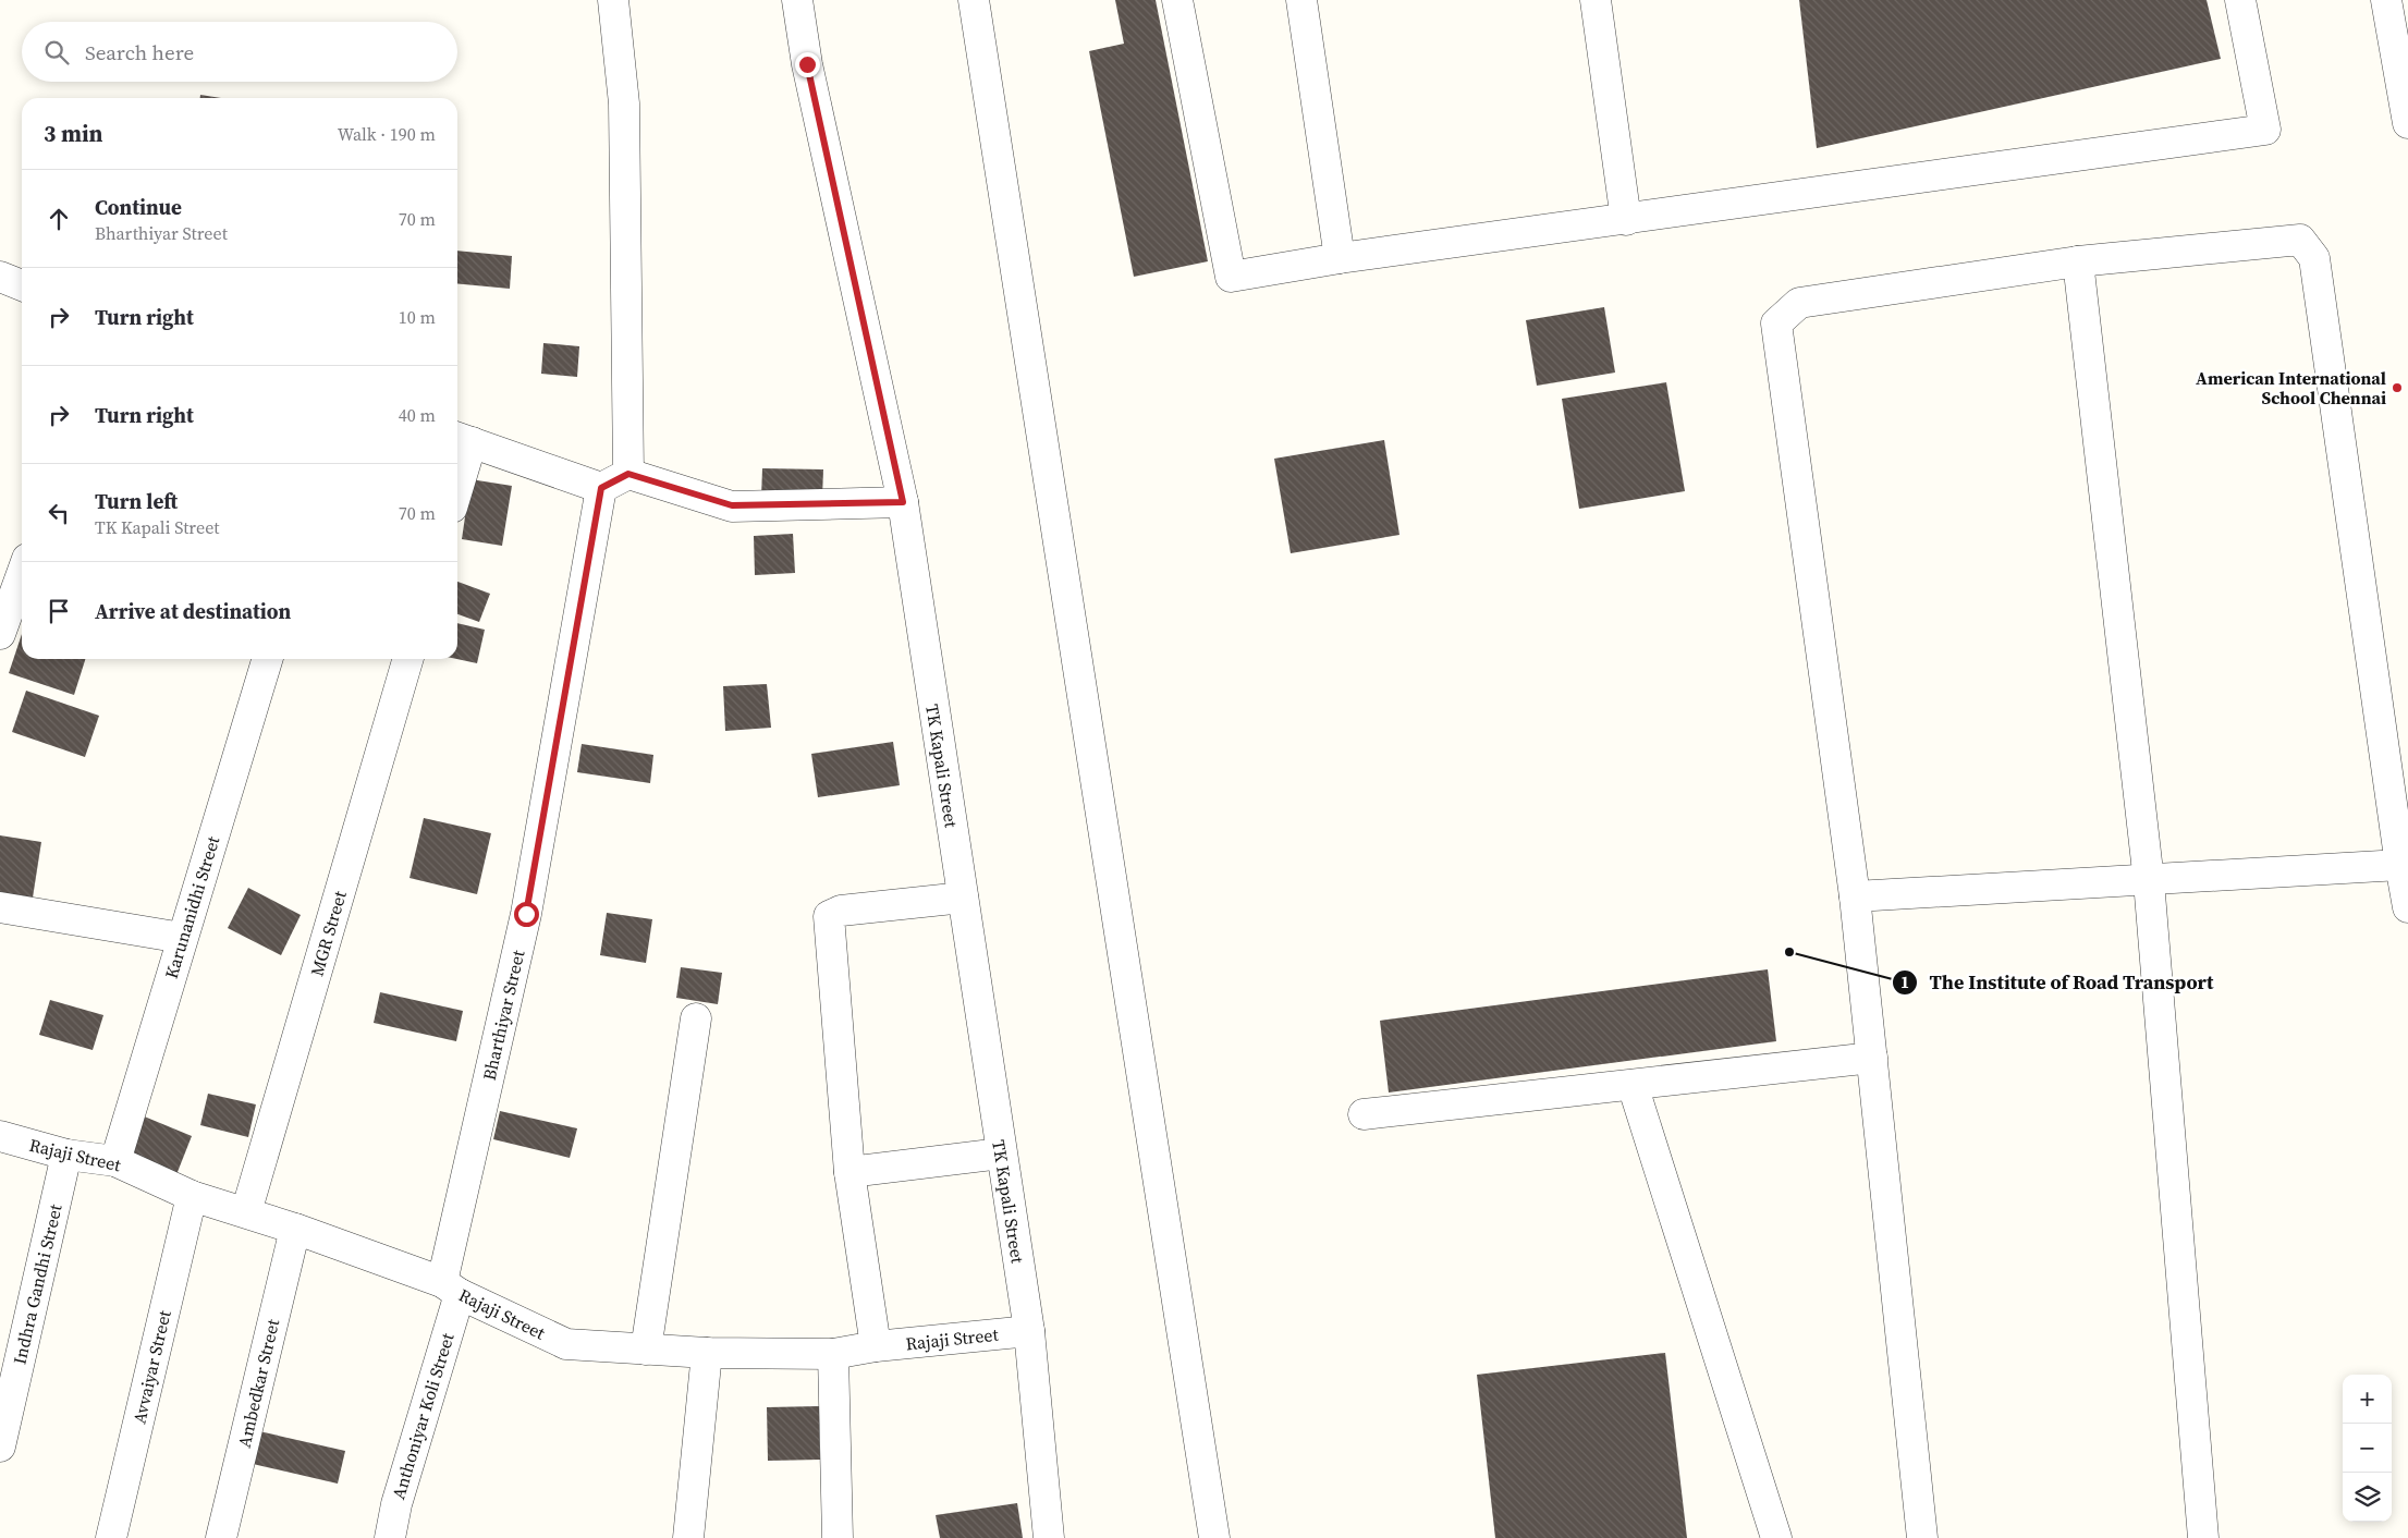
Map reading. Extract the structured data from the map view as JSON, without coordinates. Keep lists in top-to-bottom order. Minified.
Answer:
{"streets":{"street":["TK Kapali Street","Karunanidhi Street","MGR Street","Bharthiyar Street","Rajaji Street","Indhra Gandhi Street","Avvaiyar Street","Ambedkar Street","Anthoniyar Koli Street"]},"crossings":[["TK Kapali Street","Rajaji Street"],["Karunanidhi Street","Rajaji Street"],["MGR Street","Rajaji Street"],["Bharthiyar Street","Rajaji Street"],["Bharthiyar Street","Anthoniyar Koli Street"],["Rajaji Street","Indhra Gandhi Street"],["Rajaji Street","Avvaiyar Street"],["Rajaji Street","Ambedkar Street"],["Rajaji Street","Anthoniyar Koli Street"]],"places":["American International School Chennai","The Institute of Road Transport"],"page":{"search":"Search here","heading":["3 min","Walk · 190 m"],"list":[["Continue","Bharthiyar Street","70 m"],["Turn right","10 m"],["Turn right","40 m"],["Turn left","TK Kapali Street","70 m"],"Arrive at destination"],"map_buttons":["+","−"]}}
